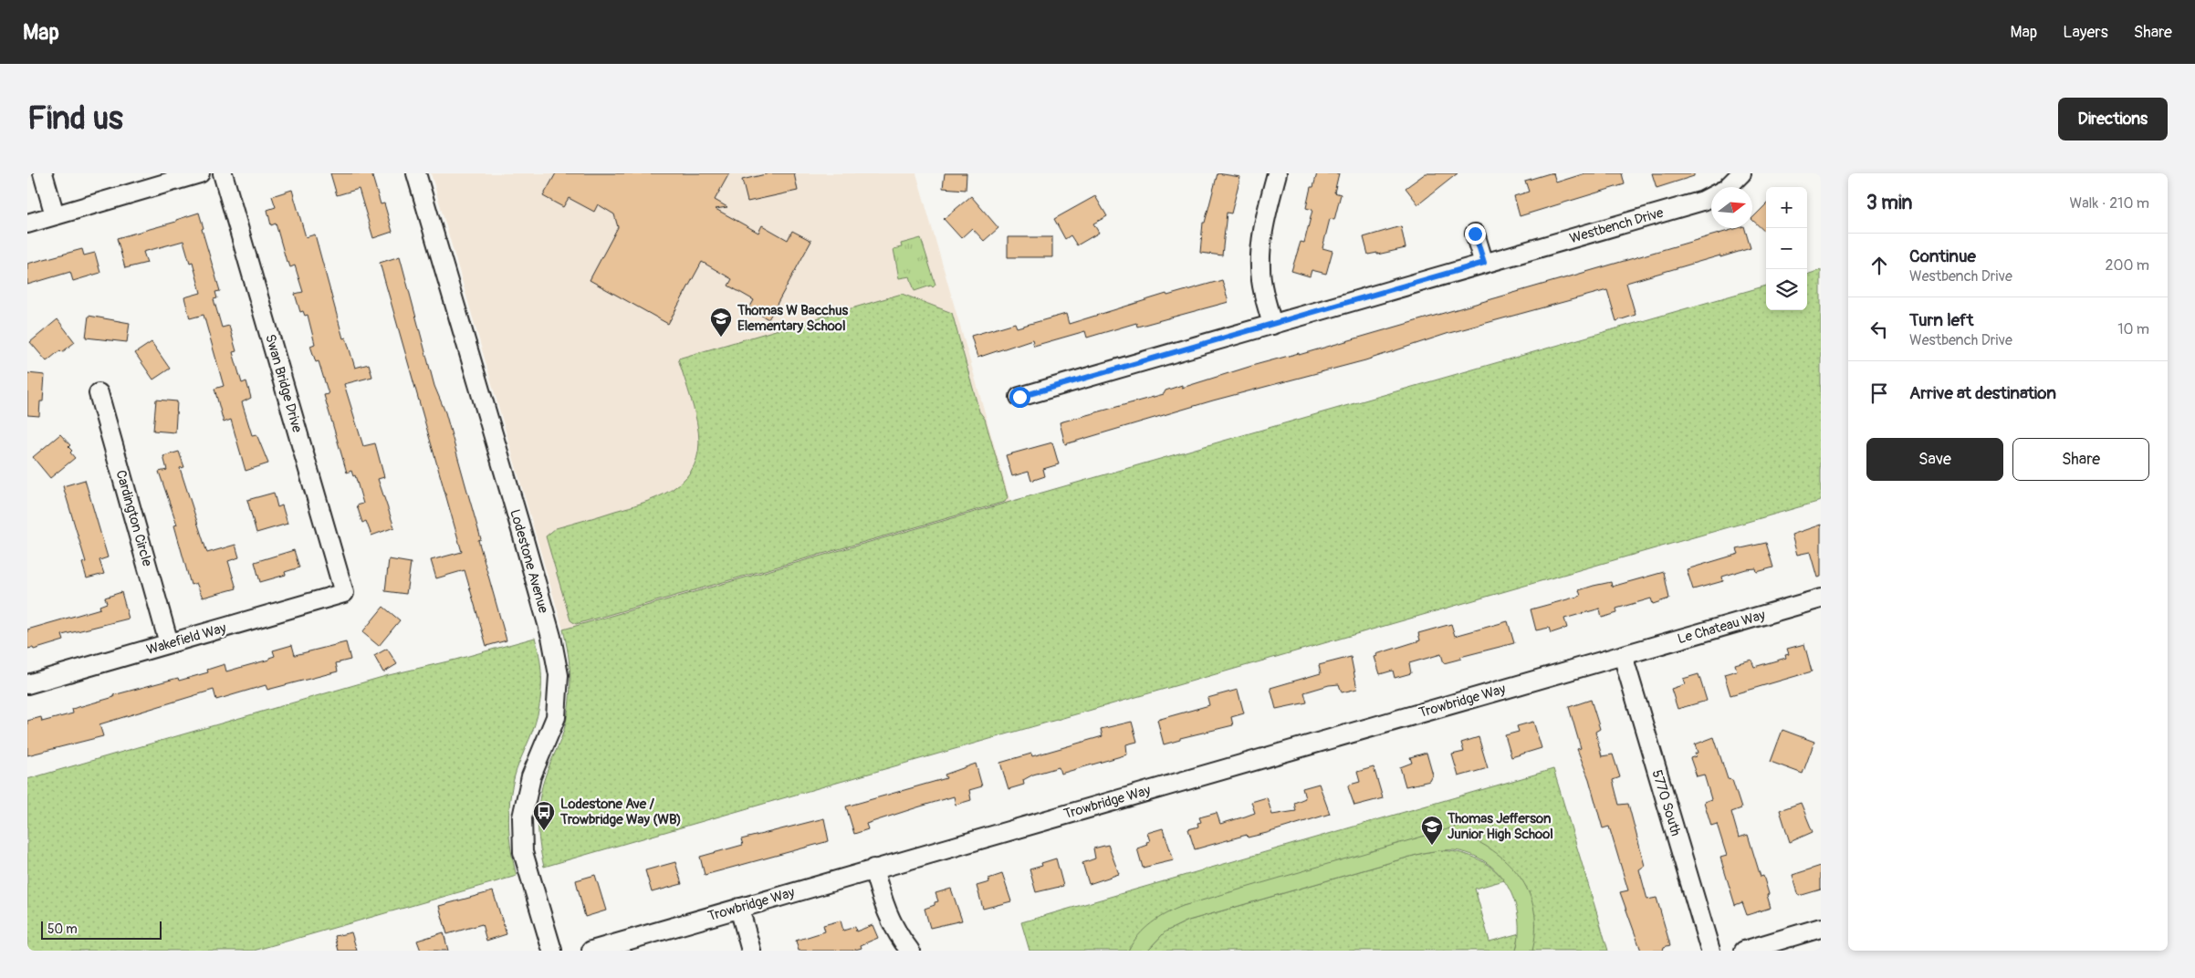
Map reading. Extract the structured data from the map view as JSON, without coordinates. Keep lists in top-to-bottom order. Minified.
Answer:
{"streets":{"street":["Westbench Drive","Swan Bridge Drive","Cardington Circle","Lodestone Avenue","Le Chateau Way","Wakefield Way","Trowbridge Way","5770 South"]},"crossings":[["Swan Bridge Drive","Wakefield Way"],["Cardington Circle","Wakefield Way"],["Le Chateau Way","Trowbridge Way"],["Le Chateau Way","5770 South"],["Trowbridge Way","5770 South"]],"places":{"school or university":["Thomas W Bacchus Elementary School","Thomas Jefferson Junior High School"],"bus stop":["Lodestone Ave / Trowbridge Way (WB)"]},"scale_bar":"50 m","north":"right","page":{"header":"Map","nav":["Map","Layers","Share"],"buttons":["Directions",["Save","Share"]],"title":"Find us","heading":["3 min","Walk · 210 m"],"map_buttons":["+","−"],"list":[["Continue","Westbench Drive","200 m"],["Turn left","Westbench Drive","10 m"],"Arrive at destination"],"scale":"50 m"}}
